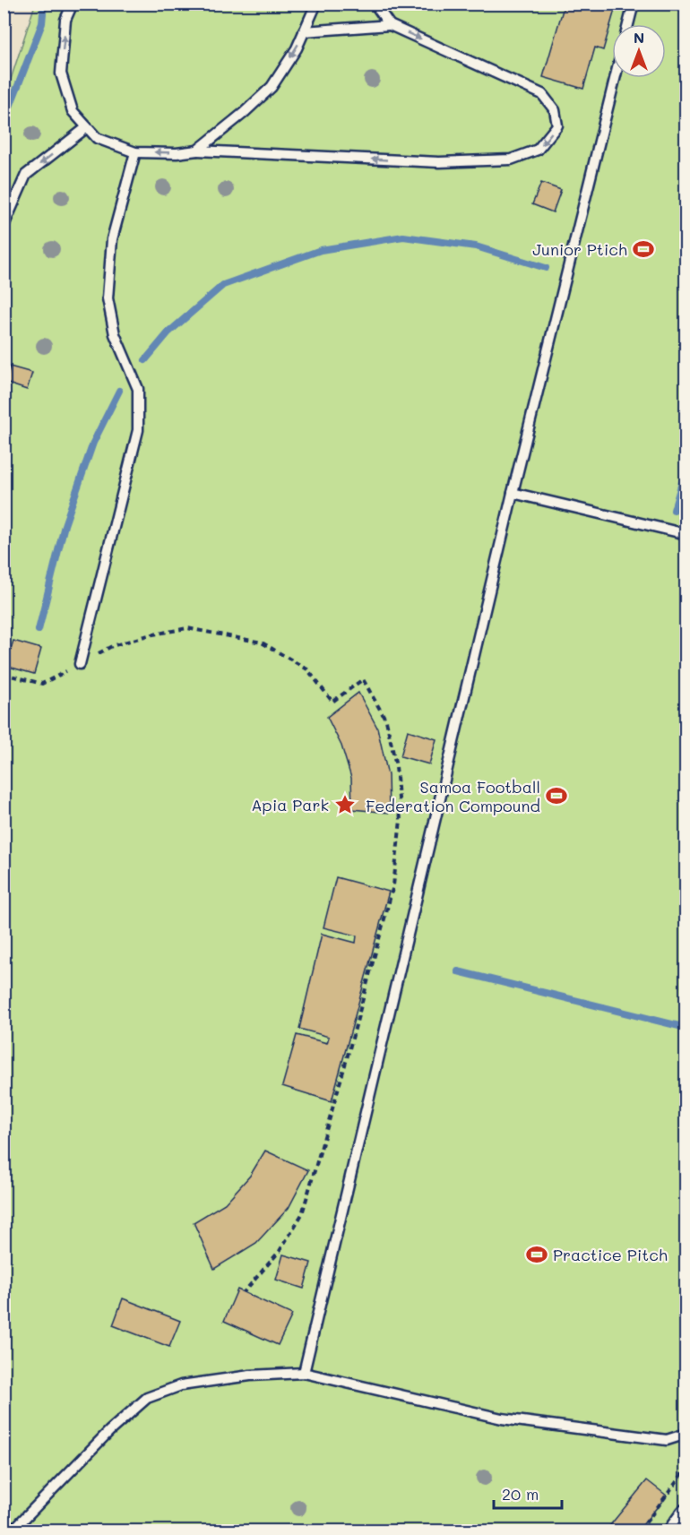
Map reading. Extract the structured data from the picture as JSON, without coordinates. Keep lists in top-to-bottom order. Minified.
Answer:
{"places":{"sports":["Junior Ptich","Samoa Football Federation Compound","Practice Pitch"],"place":["Apia Park"]},"scale_bar":"20 m","north":"top"}
